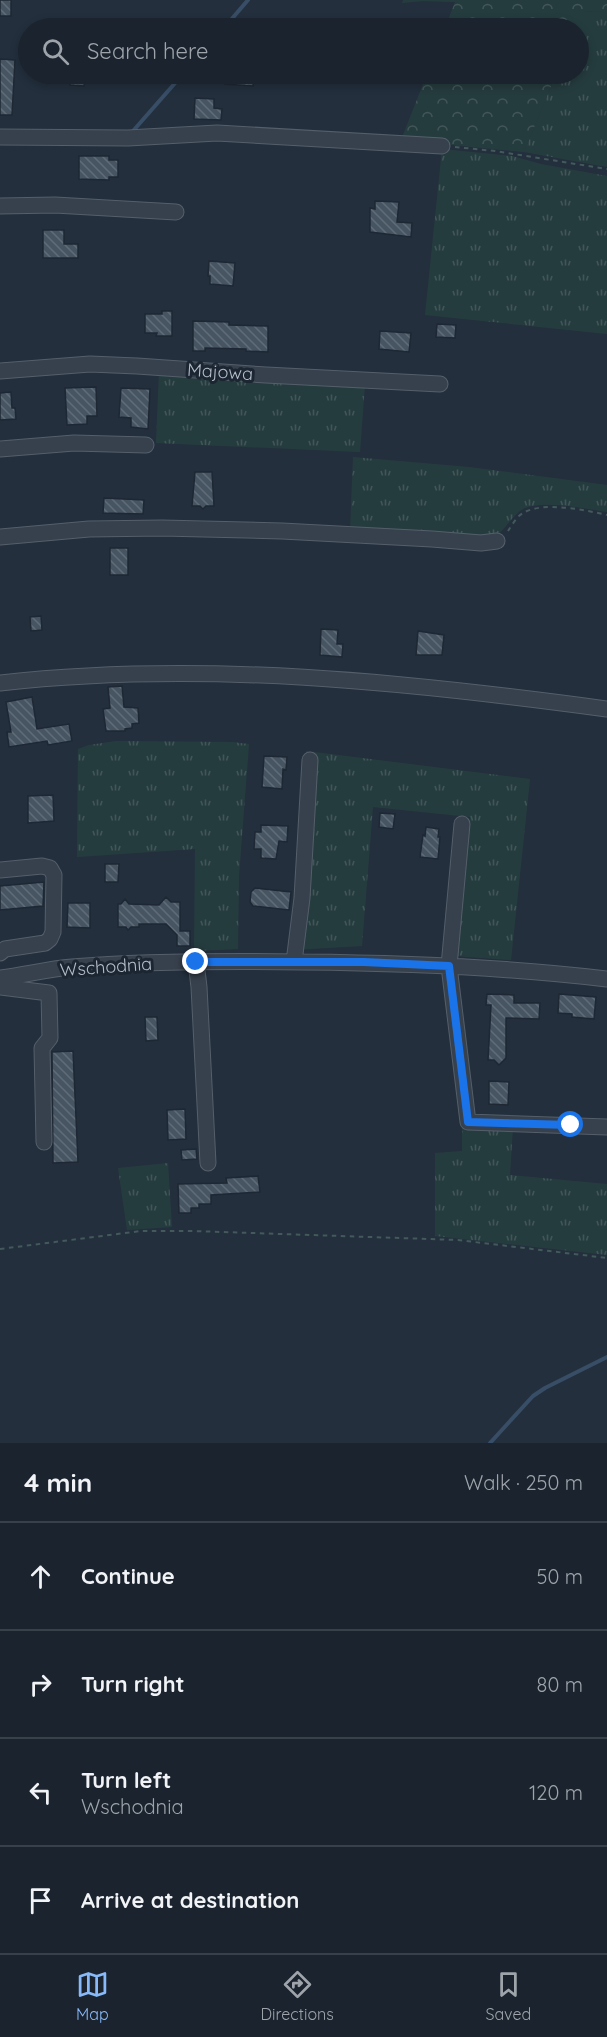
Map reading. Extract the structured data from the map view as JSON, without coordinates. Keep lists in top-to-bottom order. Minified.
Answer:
{"streets":{"street":["Majowa","Wschodnia"]},"page":{"search":"Search here","heading":["4 min","Walk · 250 m"],"list":[["Continue","50 m"],["Turn right","80 m"],["Turn left","Wschodnia","120 m"],"Arrive at destination"],"nav":["Map","Directions","Saved"]}}
